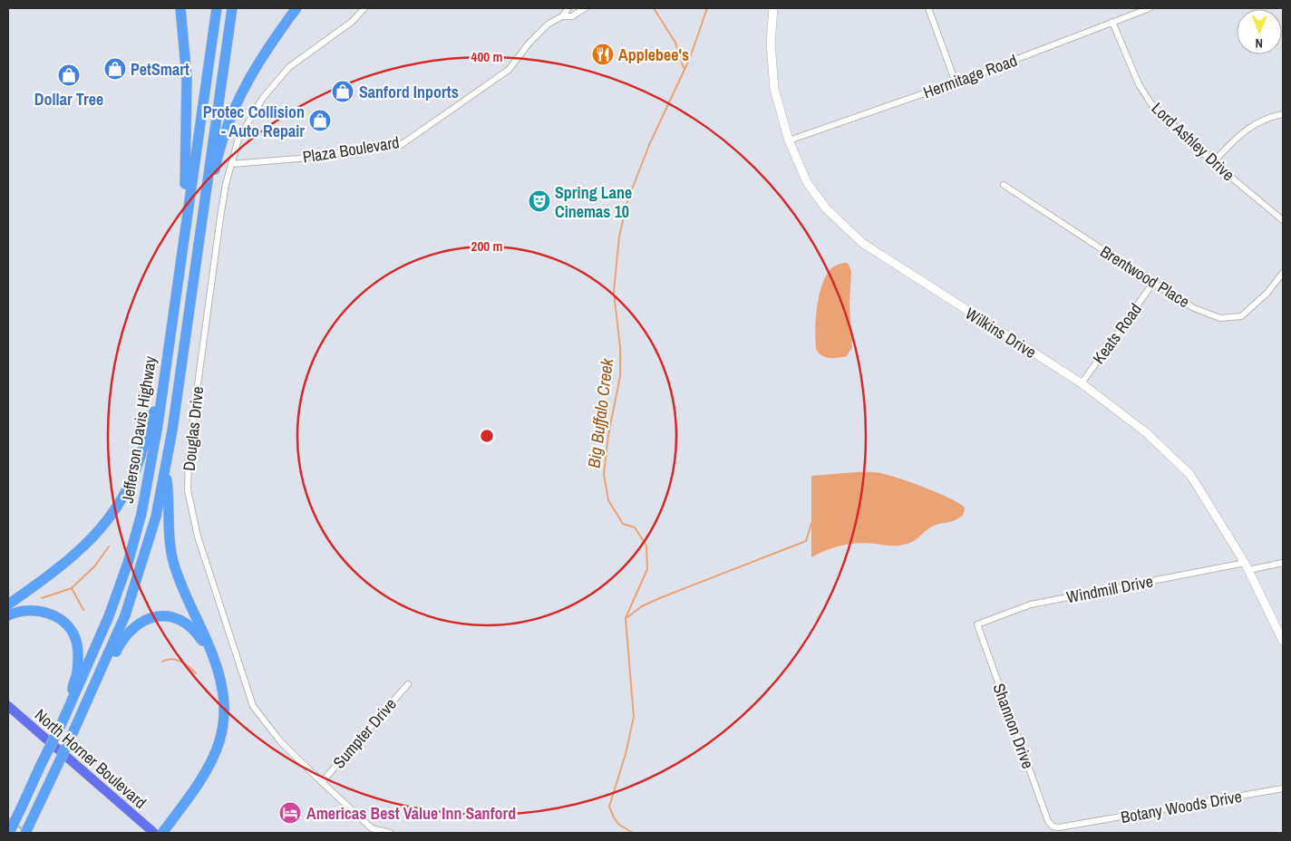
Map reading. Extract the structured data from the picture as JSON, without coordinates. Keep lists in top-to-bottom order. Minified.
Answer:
{"streets":{"highway":["Jefferson Davis Highway"],"main road":["North Horner Boulevard"],"street":["Hermitage Road","Lord Ashley Drive","Plaza Boulevard","Brentwood Place","Wilkins Drive","Keats Road","Douglas Drive","Windmill Drive","Shannon Drive","Sumpter Drive","Botany Woods Drive"]},"crossings":[["Hermitage Road","Lord Ashley Drive"],["Hermitage Road","Wilkins Drive"],["Plaza Boulevard","Douglas Drive"],["Brentwood Place","Keats Road"],["Wilkins Drive","Keats Road"],["Wilkins Drive","Windmill Drive"],["Douglas Drive","Sumpter Drive"],["Windmill Drive","Shannon Drive"],["Shannon Drive","Botany Woods Drive"]],"water":["Big Buffalo Creek"],"places":{"restaurant":["Applebee's"],"shop":["PetSmart","Dollar Tree","Sanford Inports","Protec Collision - Auto Repair"],"theatre":["Spring Lane Cinemas 10"],"hotel":["Americas Best Value Inn Sanford"]},"north":"bottom","rings":["400 m","200 m"]}
